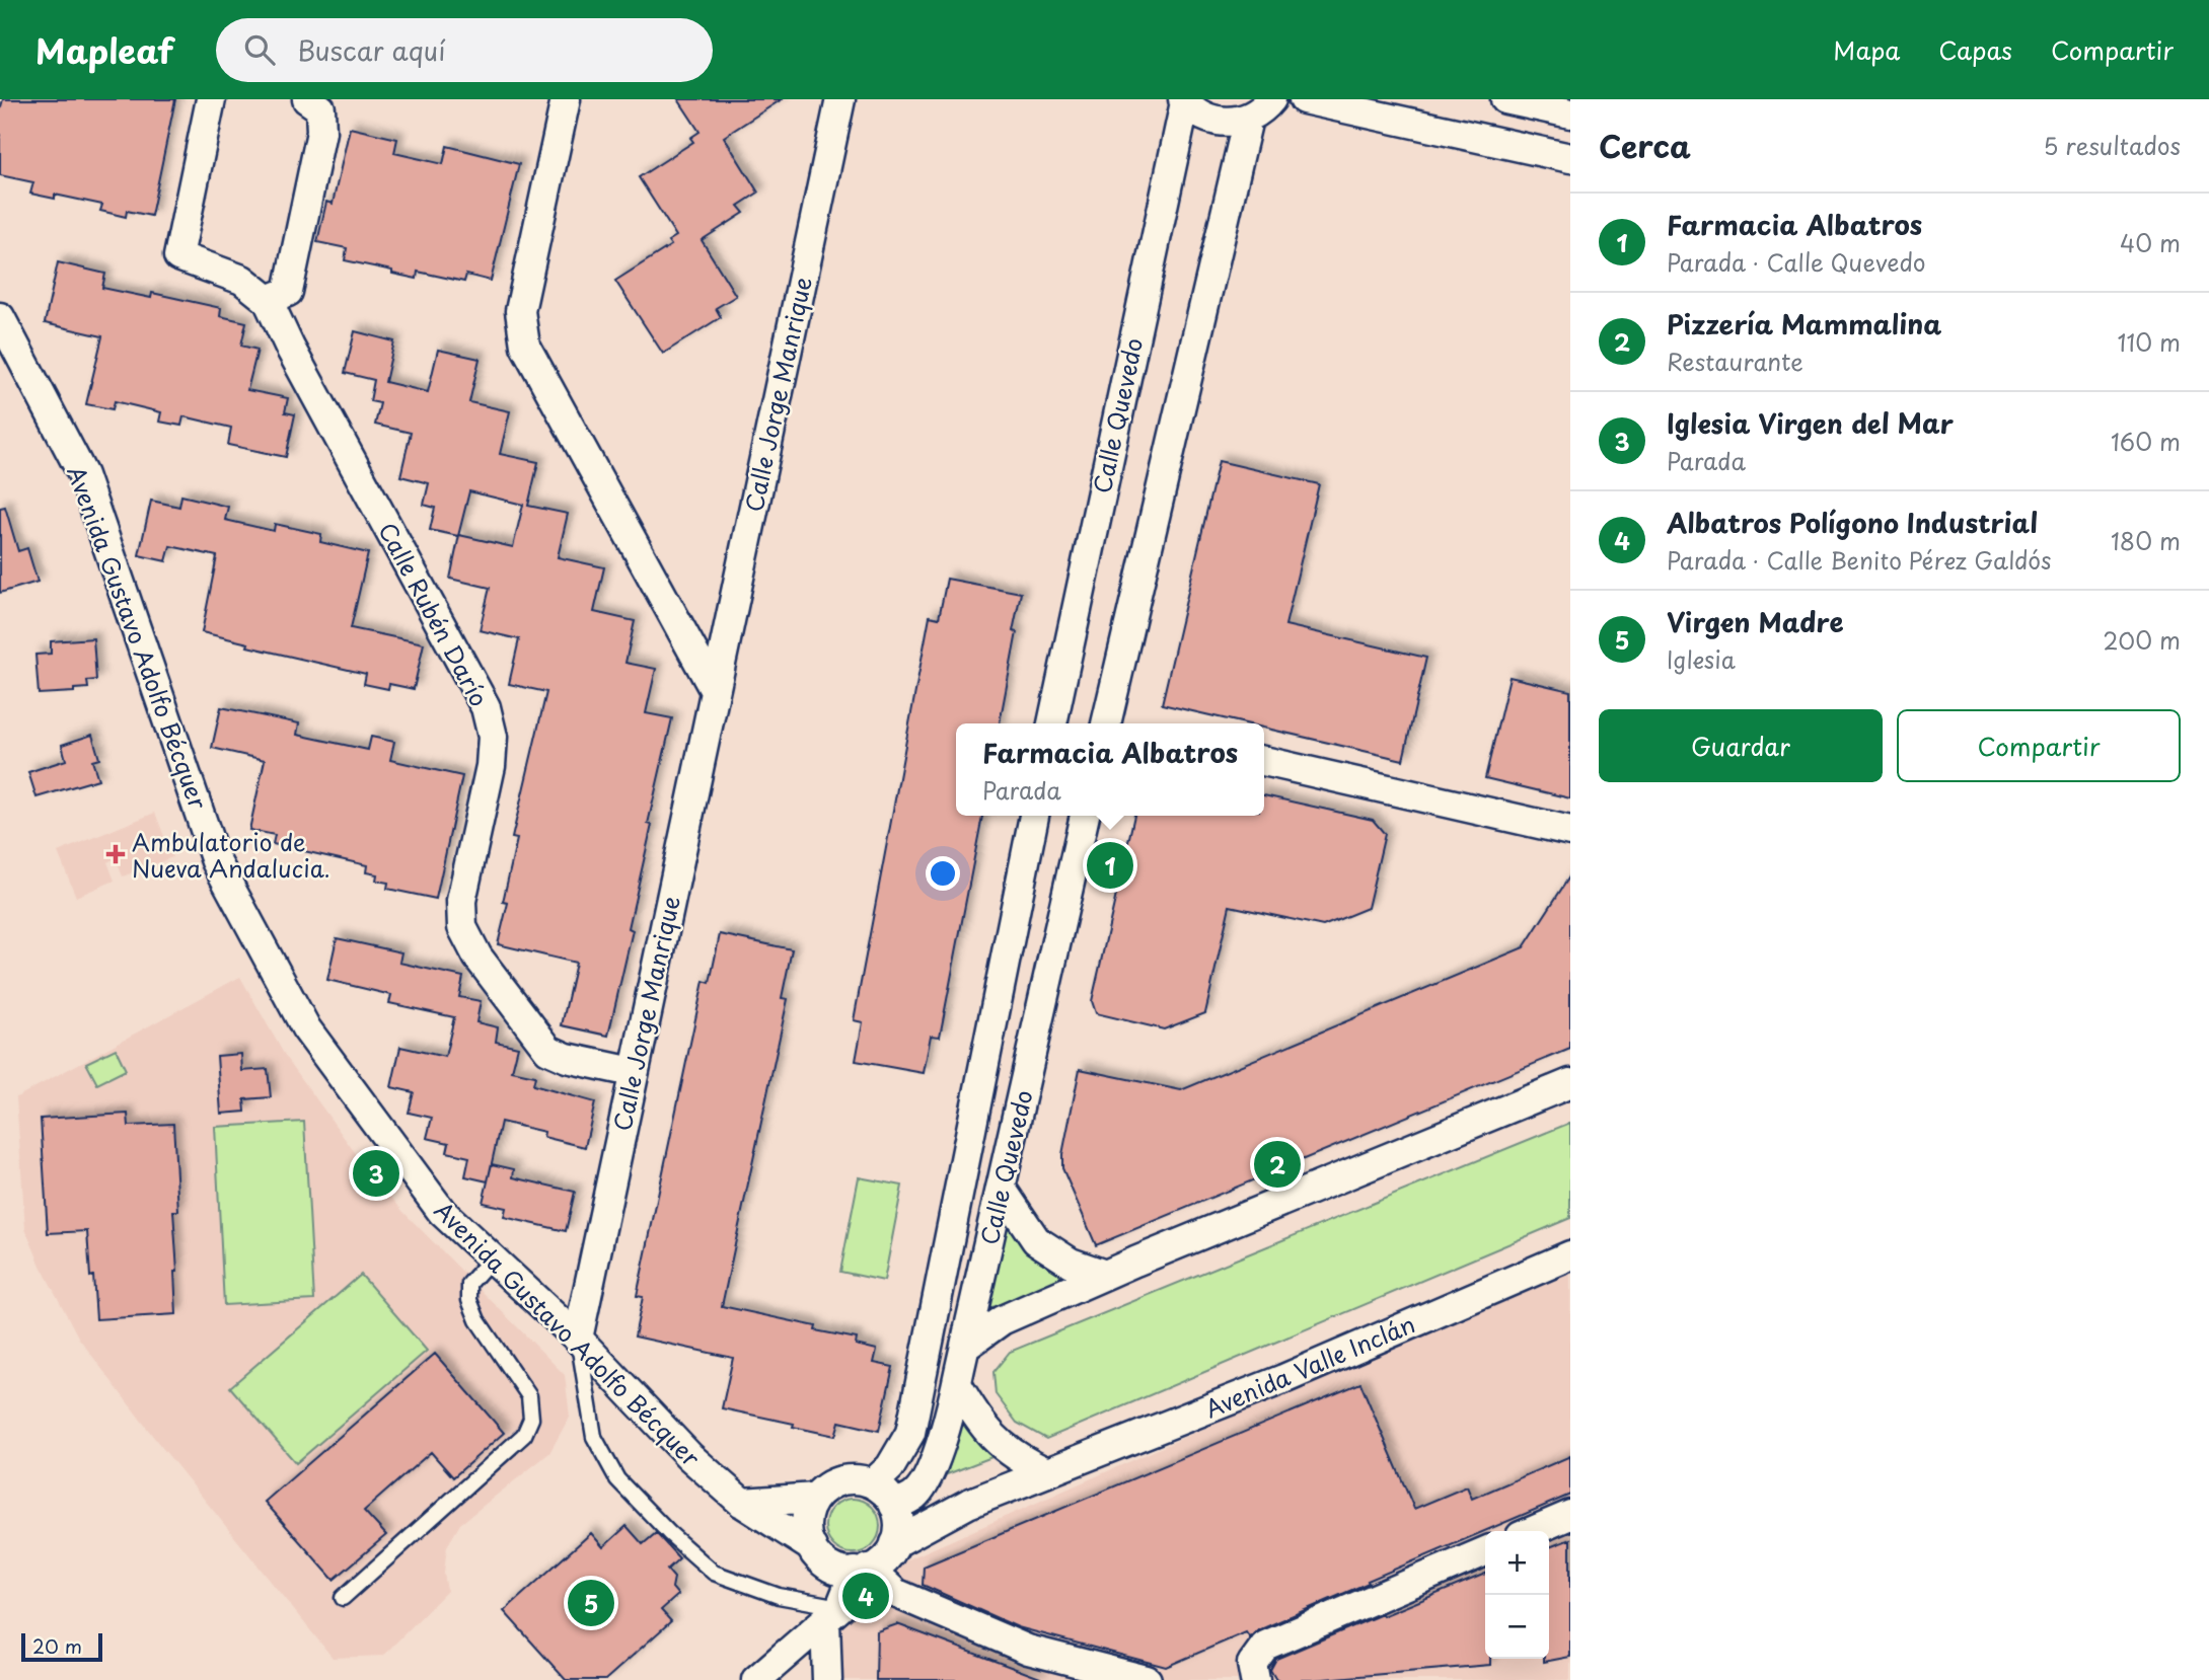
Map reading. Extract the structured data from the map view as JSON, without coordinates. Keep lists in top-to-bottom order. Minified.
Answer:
{"streets":{"street":["Calle Jorge Manrique","Calle Quevedo","Calle Rubén Darío","Avenida Gustavo Adolfo Bécquer","Avenida Valle Inclán"]},"crossings":[["Calle Jorge Manrique","Calle Rubén Darío"],["Calle Jorge Manrique","Avenida Gustavo Adolfo Bécquer"],["Calle Quevedo","Avenida Gustavo Adolfo Bécquer"],["Calle Quevedo","Avenida Valle Inclán"],["Avenida Gustavo Adolfo Bécquer","Avenida Valle Inclán"]],"places":{"health":["Ambulatorio de Nueva Andalucia."]},"scale_bar":"20 m","page":{"header":"Mapleaf","search":"Buscar aquí","nav":["Mapa","Capas","Compartir"],"heading":["Cerca","5 resultados"],"list":[{"mark":"1","name":"Farmacia Albatros","note":"Parada · Calle Quevedo","value":"40 m"},{"mark":"2","name":"Pizzería Mammalina","note":"Restaurante","value":"110 m"},{"mark":"3","name":"Iglesia Virgen del Mar","note":"Parada","value":"160 m"},{"mark":"4","name":"Albatros Polígono Industrial","note":"Parada · Calle Benito Pérez Galdós","value":"180 m"},{"mark":"5","name":"Virgen Madre","note":"Iglesia","value":"200 m"}],"buttons":["Guardar","Compartir"],"popup":["Farmacia Albatros","Parada"],"pins":["1","2","3","4","5"],"map_buttons":["+","−"],"scale":"20 m"}}
